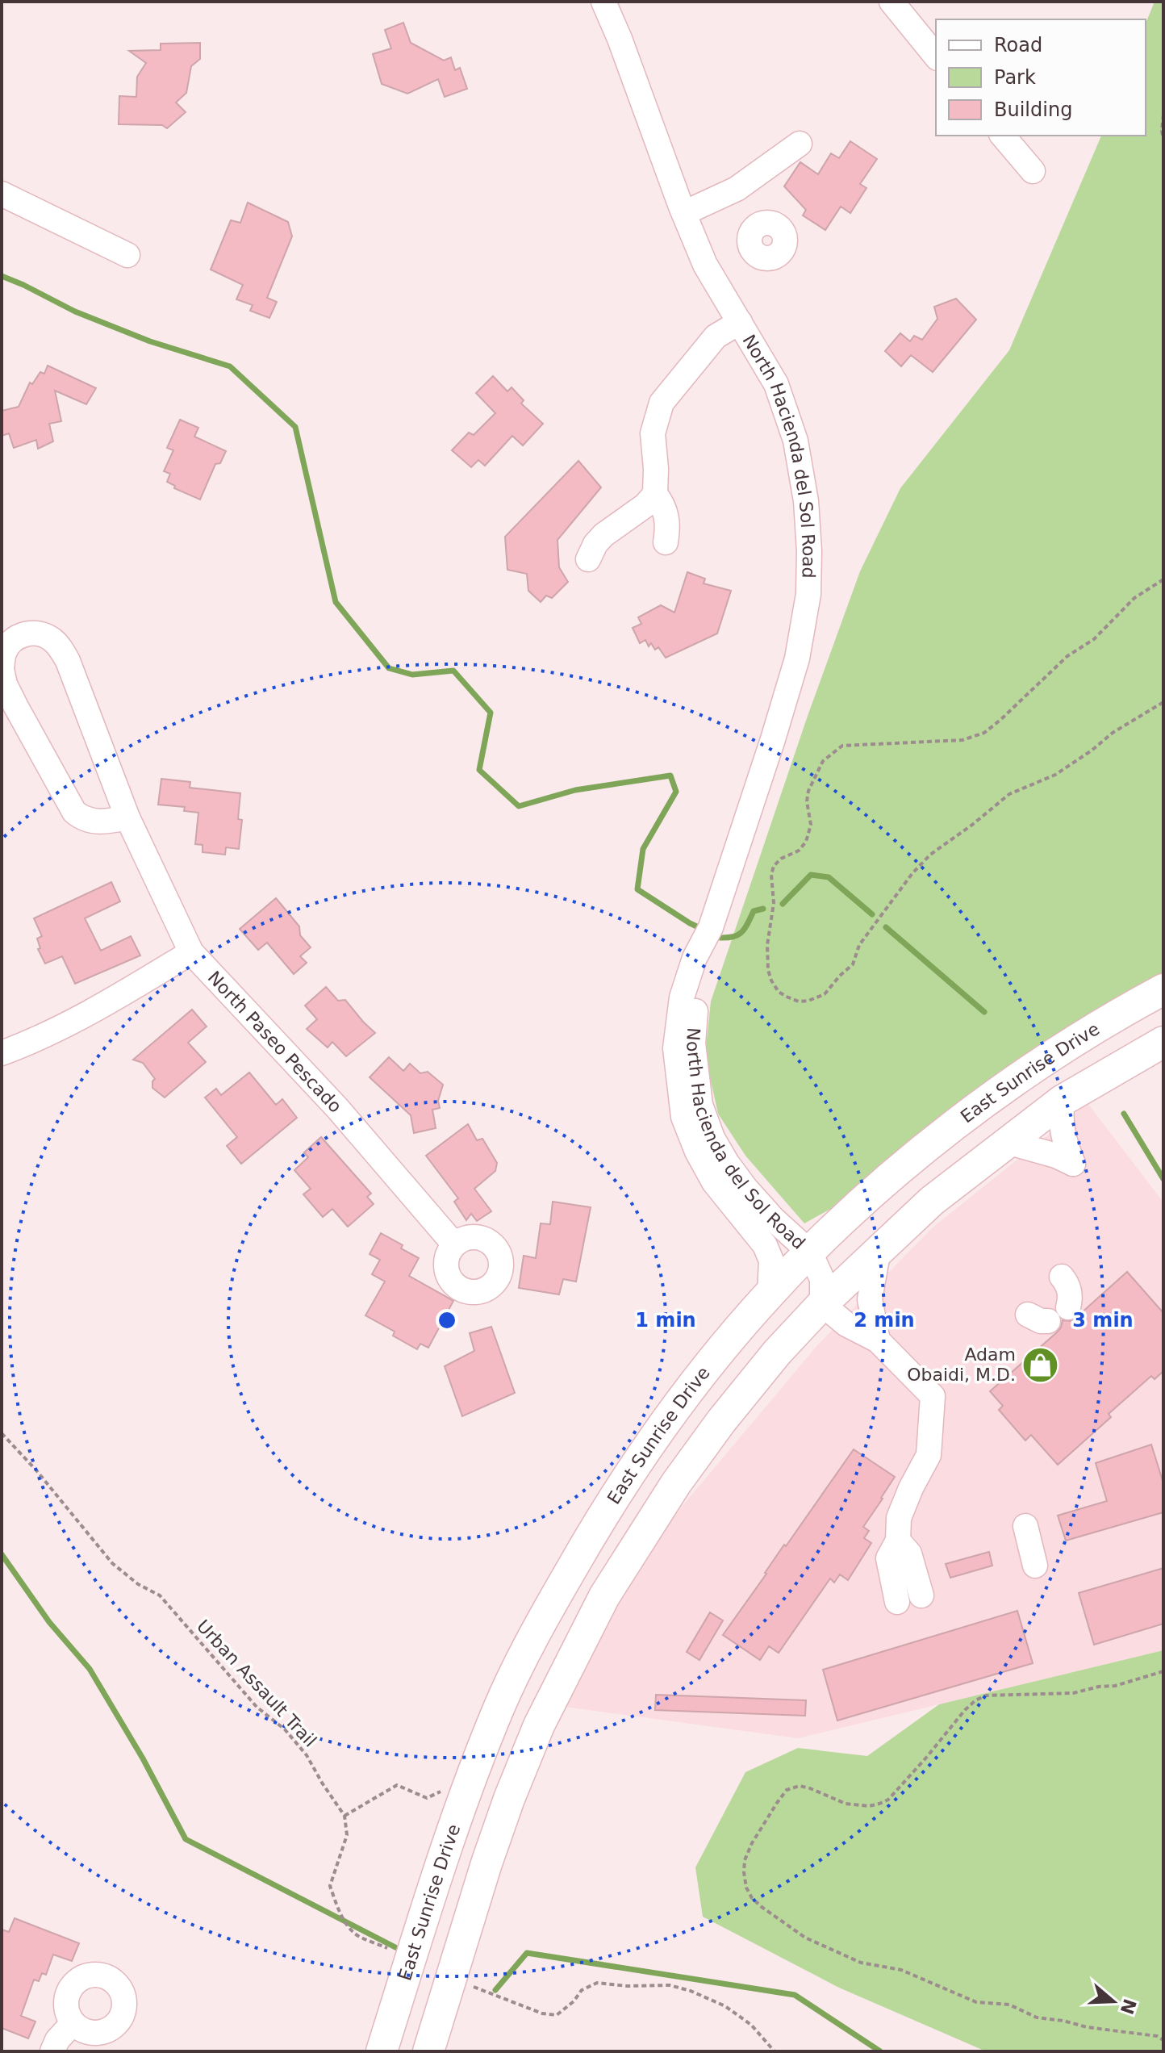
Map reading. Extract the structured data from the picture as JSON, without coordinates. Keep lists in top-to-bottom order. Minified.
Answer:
{"streets":{"main road":["East Sunrise Drive"],"street":["North Hacienda del Sol Road","North Paseo Pescado"],"path":["Urban Assault Trail"]},"crossings":[["North Hacienda del Sol Road","East Sunrise Drive"]],"places":{"shop":["Adam Obaidi, M.D."]},"legend":["Road","Park","Building"],"north":"right","rings":["1 min","2 min","3 min"]}
